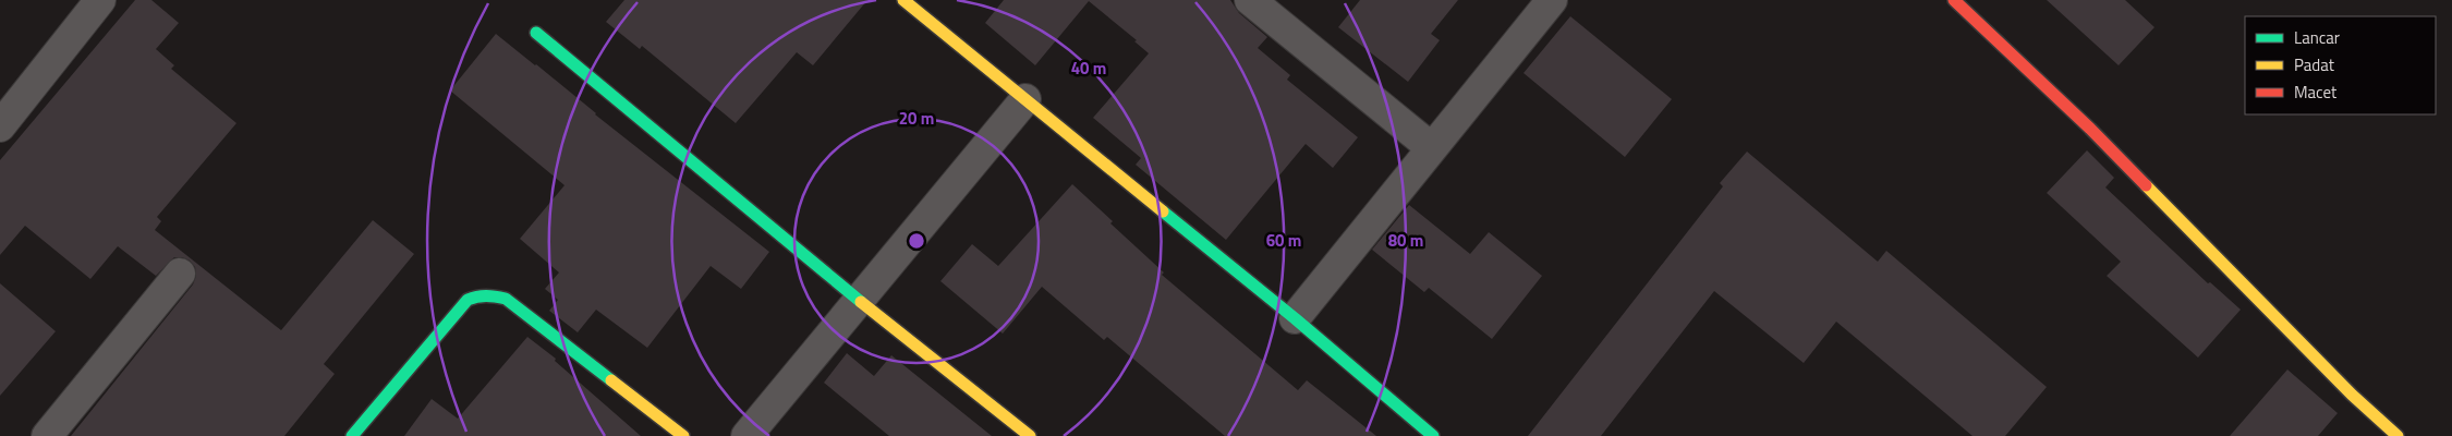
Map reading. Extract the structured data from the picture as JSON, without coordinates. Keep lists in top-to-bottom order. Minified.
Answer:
{"legend":["Lancar","Padat","Macet"],"rings":["40 m","20 m","60 m","80 m"]}
